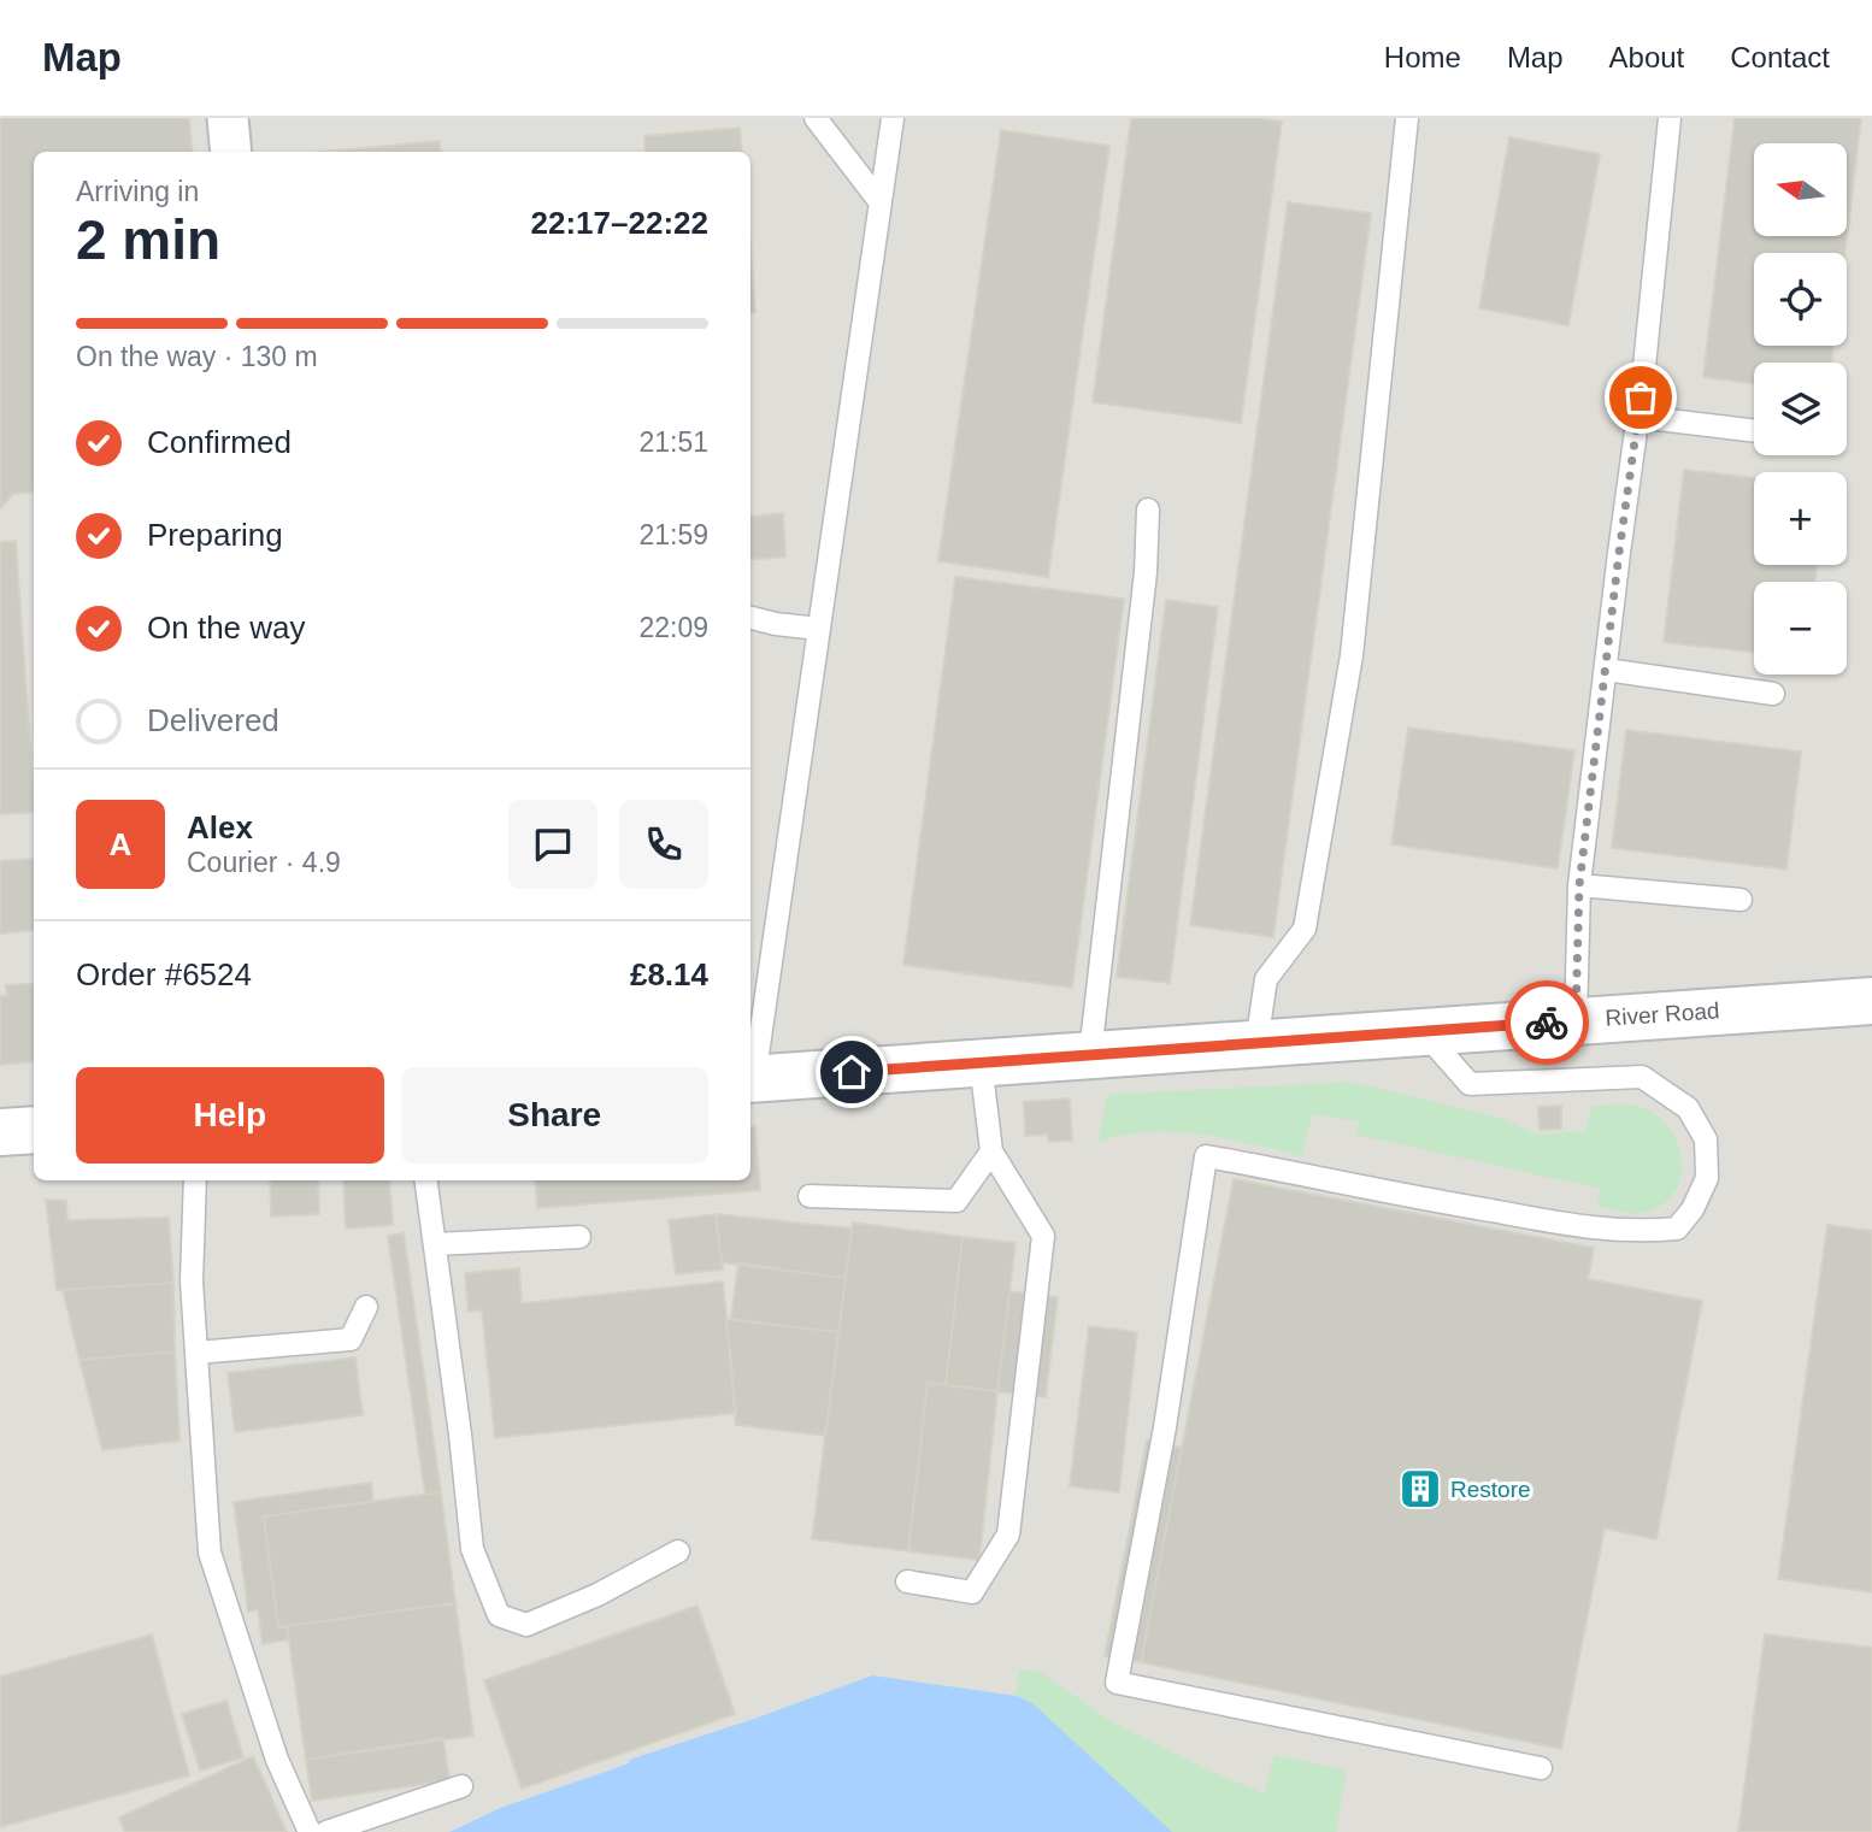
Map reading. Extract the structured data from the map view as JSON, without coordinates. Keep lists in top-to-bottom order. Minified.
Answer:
{"streets":{"street":["River Road"]},"places":{"building":["Restore"]},"north":"left","page":{"header":"Map","nav":["Home","Map","About","Contact"],"map_buttons":["+","−"],"heading":["2 min","Arriving in","22:17–22:22"],"panel":["Alex","Courier · 4.9","Order #6524","£8.14"],"bar":"On the way · 130 m","list":[["Confirmed","21:51"],["Preparing","21:59"],["On the way","22:09"],"Delivered"],"round":"A","buttons":["Help","Share"]}}
